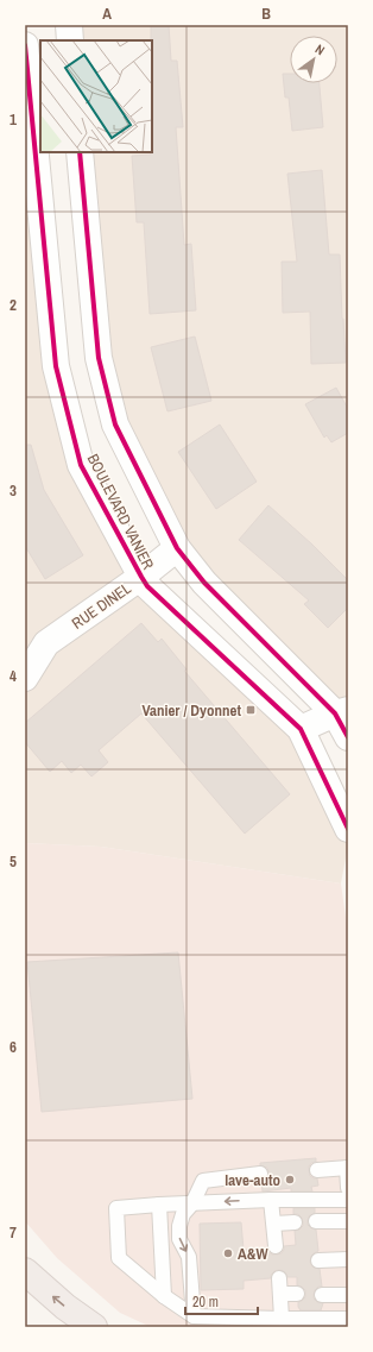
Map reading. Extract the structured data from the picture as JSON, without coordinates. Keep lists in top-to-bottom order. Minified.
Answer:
{"streets":{"street":["BOULEVARD VANIER","RUE DINEL"]},"crossings":[["BOULEVARD VANIER","RUE DINEL"]],"places":{"transit":["Vanier / Dyonnet"],"other":["lave-auto","A&W"]},"scale_bar":"20 m","north":"top right","grid":{"columns":["A","B"],"rows":["1","2","3","4","5","6","7"]}}
